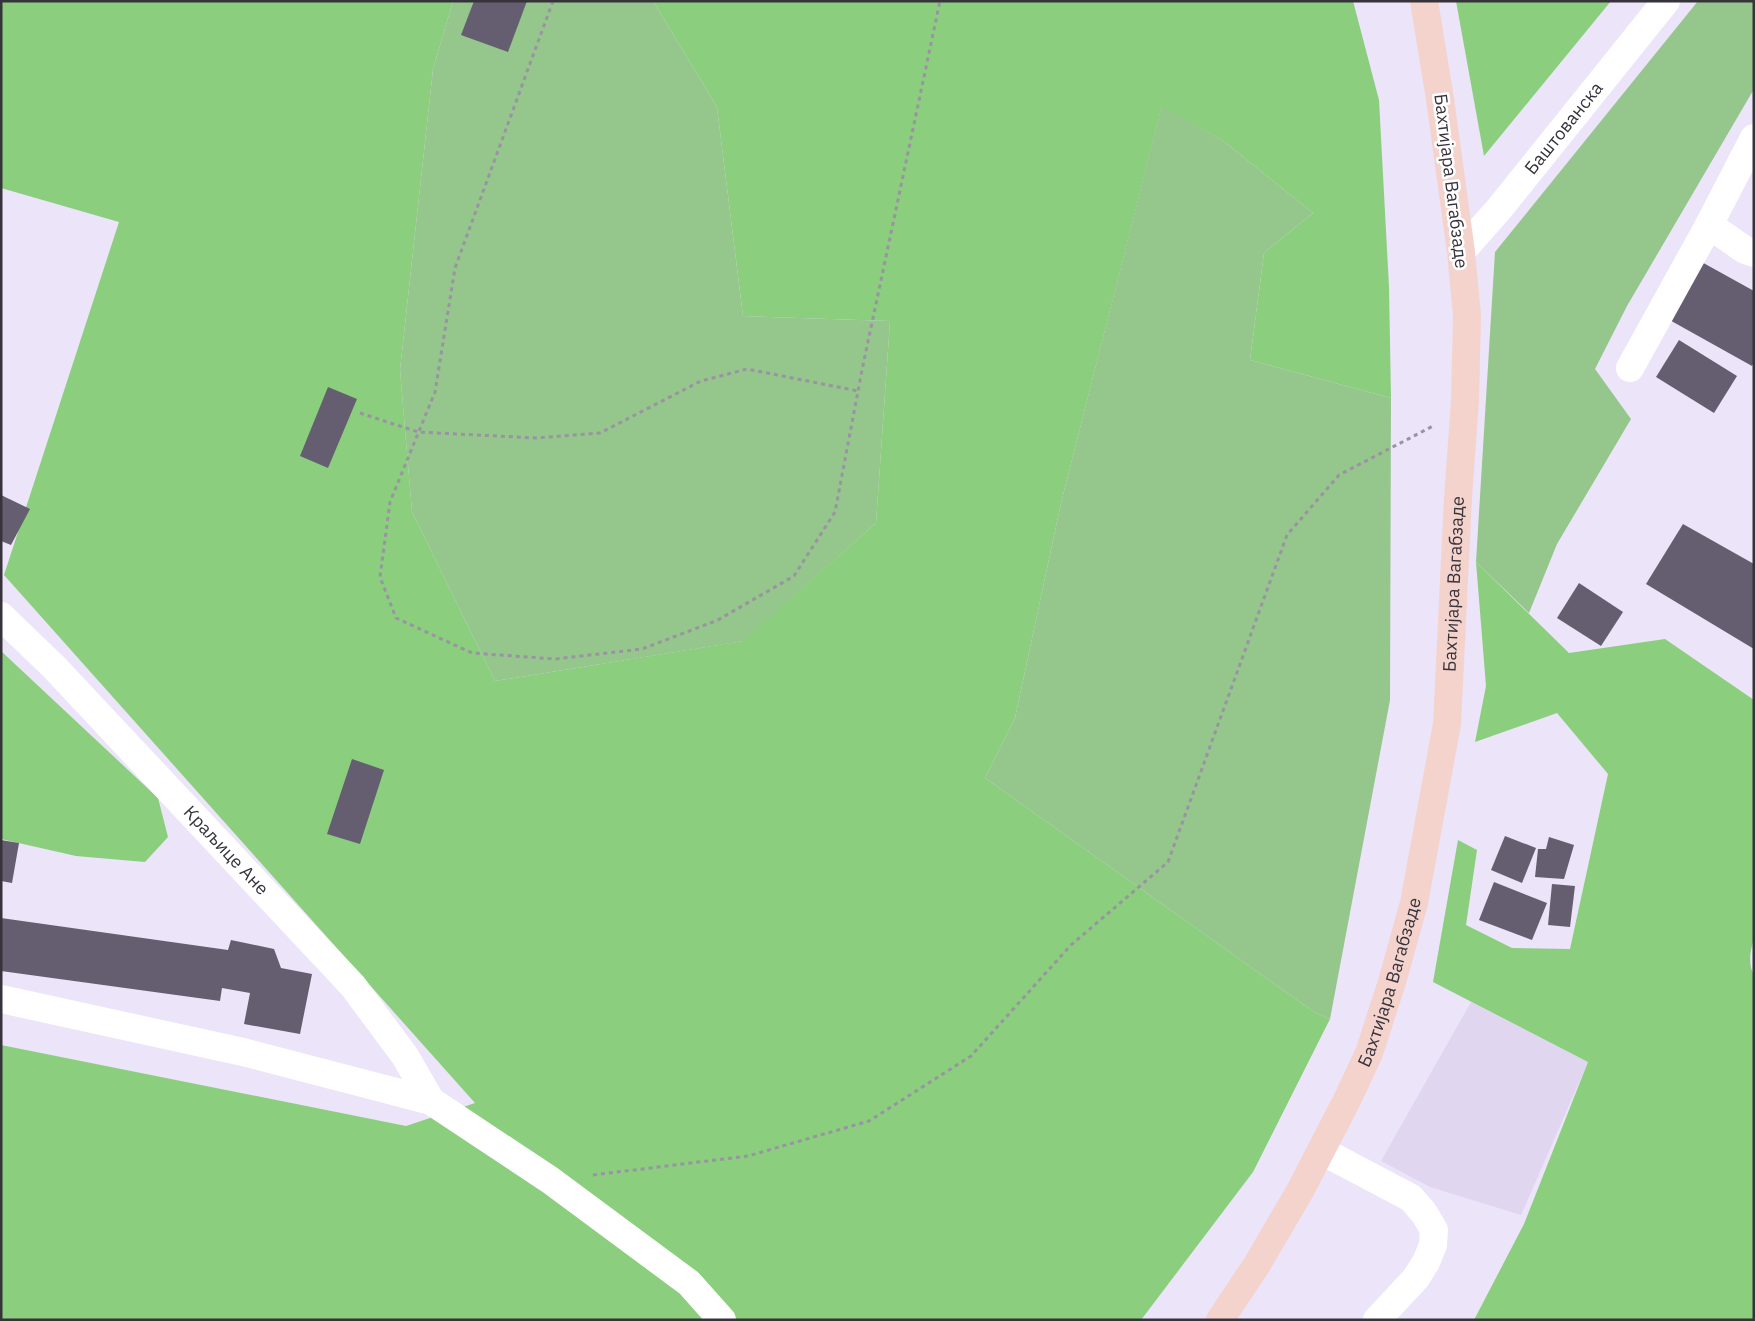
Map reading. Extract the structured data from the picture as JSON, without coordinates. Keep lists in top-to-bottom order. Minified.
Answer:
{"streets":{"main road":["Бахтијара Вагабзаде"],"street":["Баштованска","Краљице Ане"]},"crossings":[["Баштованска","Бахтијара Вагабзаде"]]}
